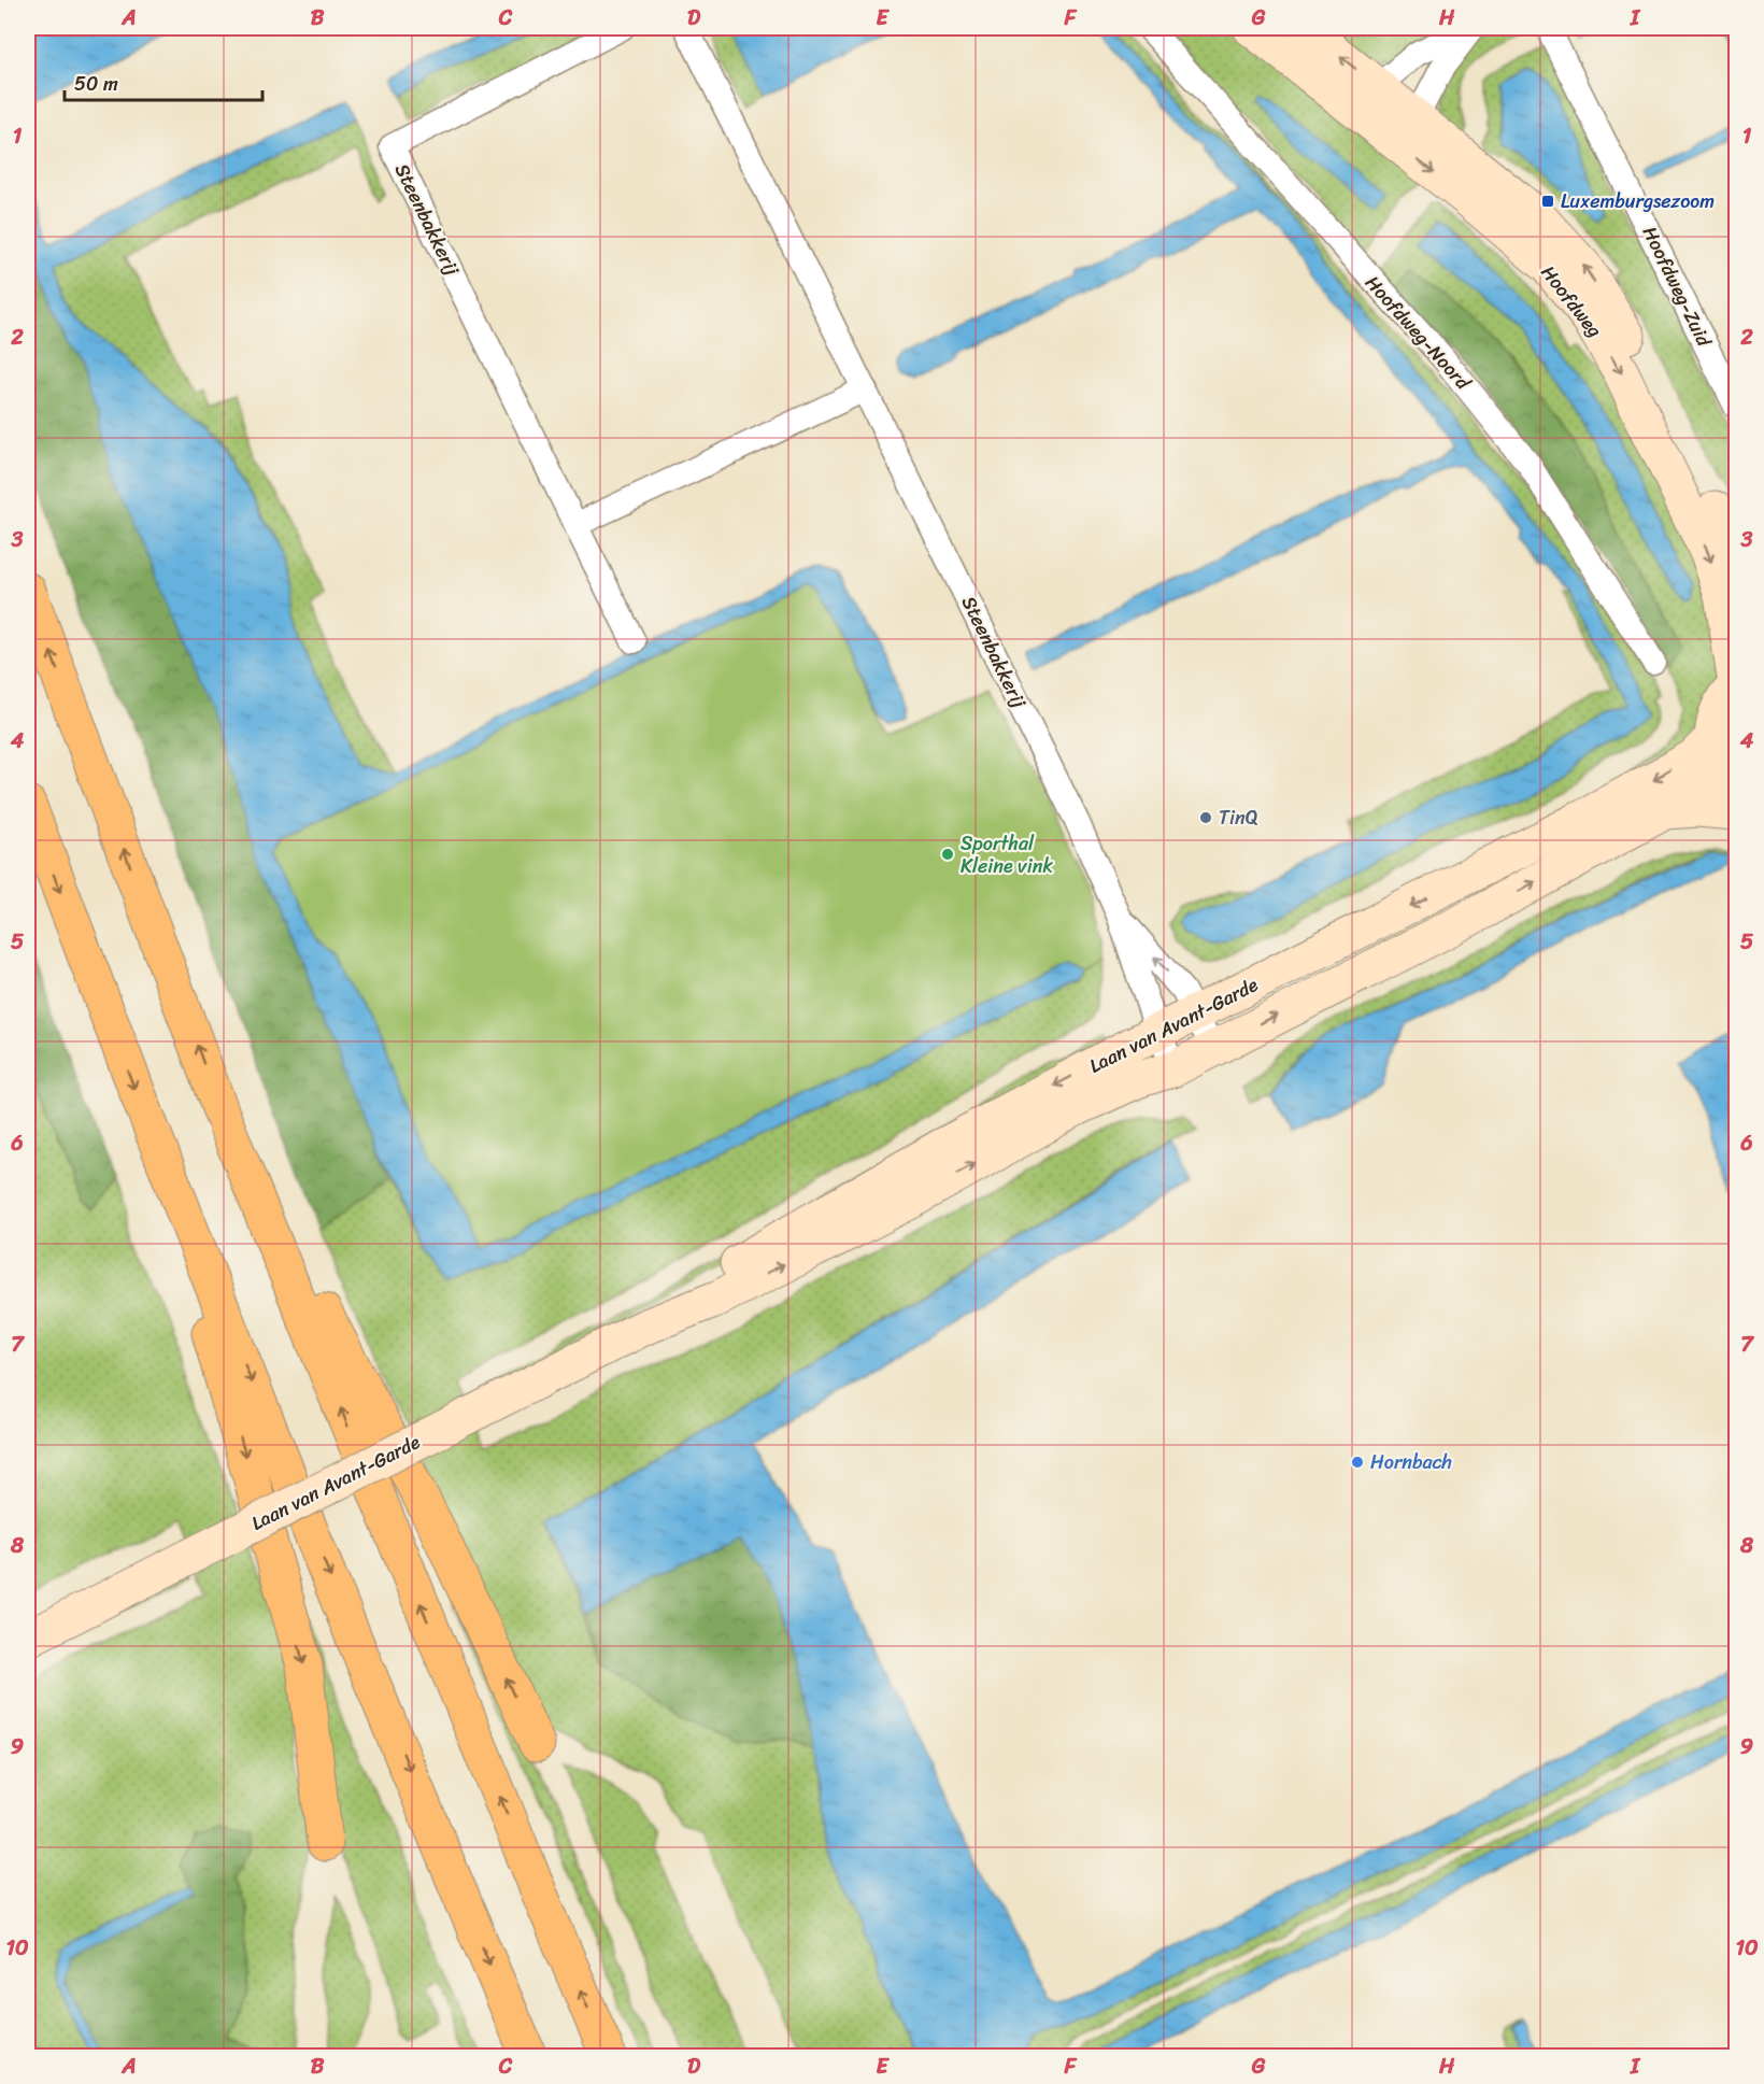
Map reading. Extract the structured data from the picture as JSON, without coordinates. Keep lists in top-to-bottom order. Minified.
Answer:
{"streets":{"main road":["Hoofdweg","Laan van Avant-Garde"],"street":["Steenbakkerij","Hoofdweg-Zuid","Hoofdweg-Noord"]},"crossings":[["Steenbakkerij","Laan van Avant-Garde"]],"places":{"transit":["Luxemburgsezoom"],"other":["TinQ","Sporthal Kleine vink","Hornbach"]},"scale_bar":"50 m","grid":{"columns":["A","B","C","D","E","F","G","H","I"],"rows":["1","2","3","4","5","6","7","8","9","10"]}}
